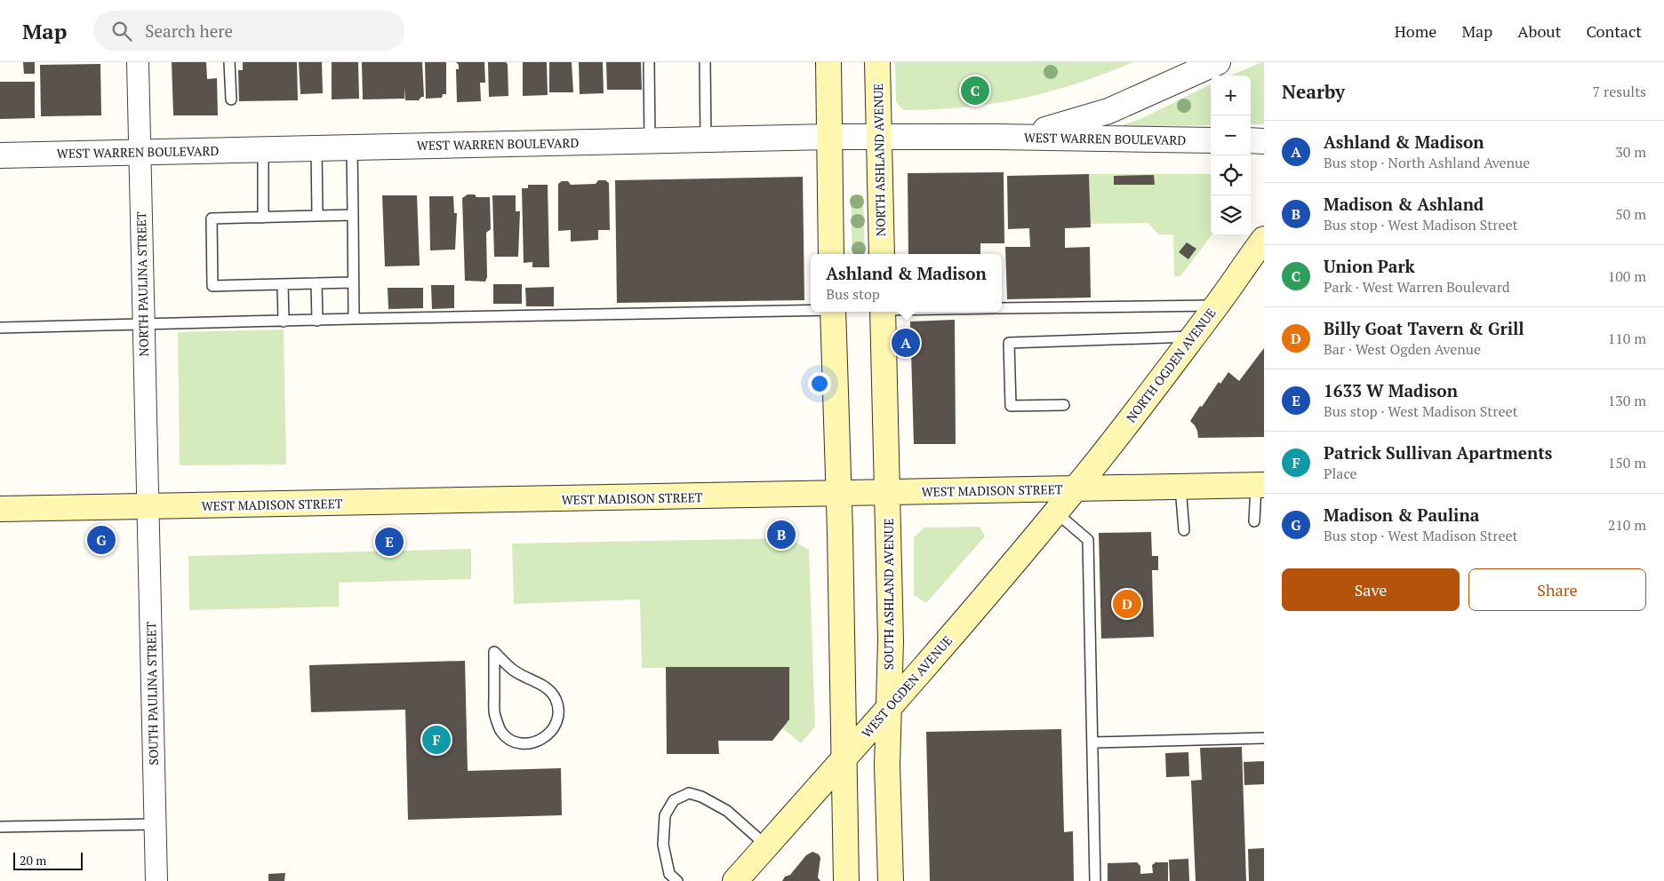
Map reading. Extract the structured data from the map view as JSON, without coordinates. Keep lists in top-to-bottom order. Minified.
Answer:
{"streets":{"main road":["NORTH ASHLAND AVENUE","NORTH OGDEN AVENUE","WEST MADISON STREET","SOUTH ASHLAND AVENUE","WEST OGDEN AVENUE"],"street":["WEST WARREN BOULEVARD","NORTH PAULINA STREET","SOUTH PAULINA STREET"]},"crossings":[["WEST WARREN BOULEVARD","NORTH ASHLAND AVENUE"],["WEST WARREN BOULEVARD","NORTH PAULINA STREET"],["NORTH PAULINA STREET","WEST MADISON STREET"],["NORTH PAULINA STREET","SOUTH PAULINA STREET"],["NORTH OGDEN AVENUE","WEST MADISON STREET"],["NORTH OGDEN AVENUE","WEST OGDEN AVENUE"],["WEST MADISON STREET","SOUTH ASHLAND AVENUE"],["WEST MADISON STREET","WEST OGDEN AVENUE"],["WEST MADISON STREET","SOUTH PAULINA STREET"],["SOUTH ASHLAND AVENUE","WEST OGDEN AVENUE"]],"scale_bar":"20 m","page":{"header":"Map","search":"Search here","nav":["Home","Map","About","Contact"],"heading":["Nearby","7 results"],"pins":["C","A","B","G","E","D","F"],"map_buttons":["+","−"],"list":[{"mark":"A","name":"Ashland & Madison","note":"Bus stop · North Ashland Avenue","value":"30 m"},{"mark":"B","name":"Madison & Ashland","note":"Bus stop · West Madison Street","value":"50 m"},{"mark":"C","name":"Union Park","note":"Park · West Warren Boulevard","value":"100 m"},{"mark":"D","name":"Billy Goat Tavern & Grill","note":"Bar · West Ogden Avenue","value":"110 m"},{"mark":"E","name":"1633 W Madison","note":"Bus stop · West Madison Street","value":"130 m"},{"mark":"F","name":"Patrick Sullivan Apartments","note":"Place","value":"150 m"},{"mark":"G","name":"Madison & Paulina","note":"Bus stop · West Madison Street","value":"210 m"}],"popup":["Ashland & Madison","Bus stop"],"buttons":["Save","Share"],"scale":"20 m"}}
